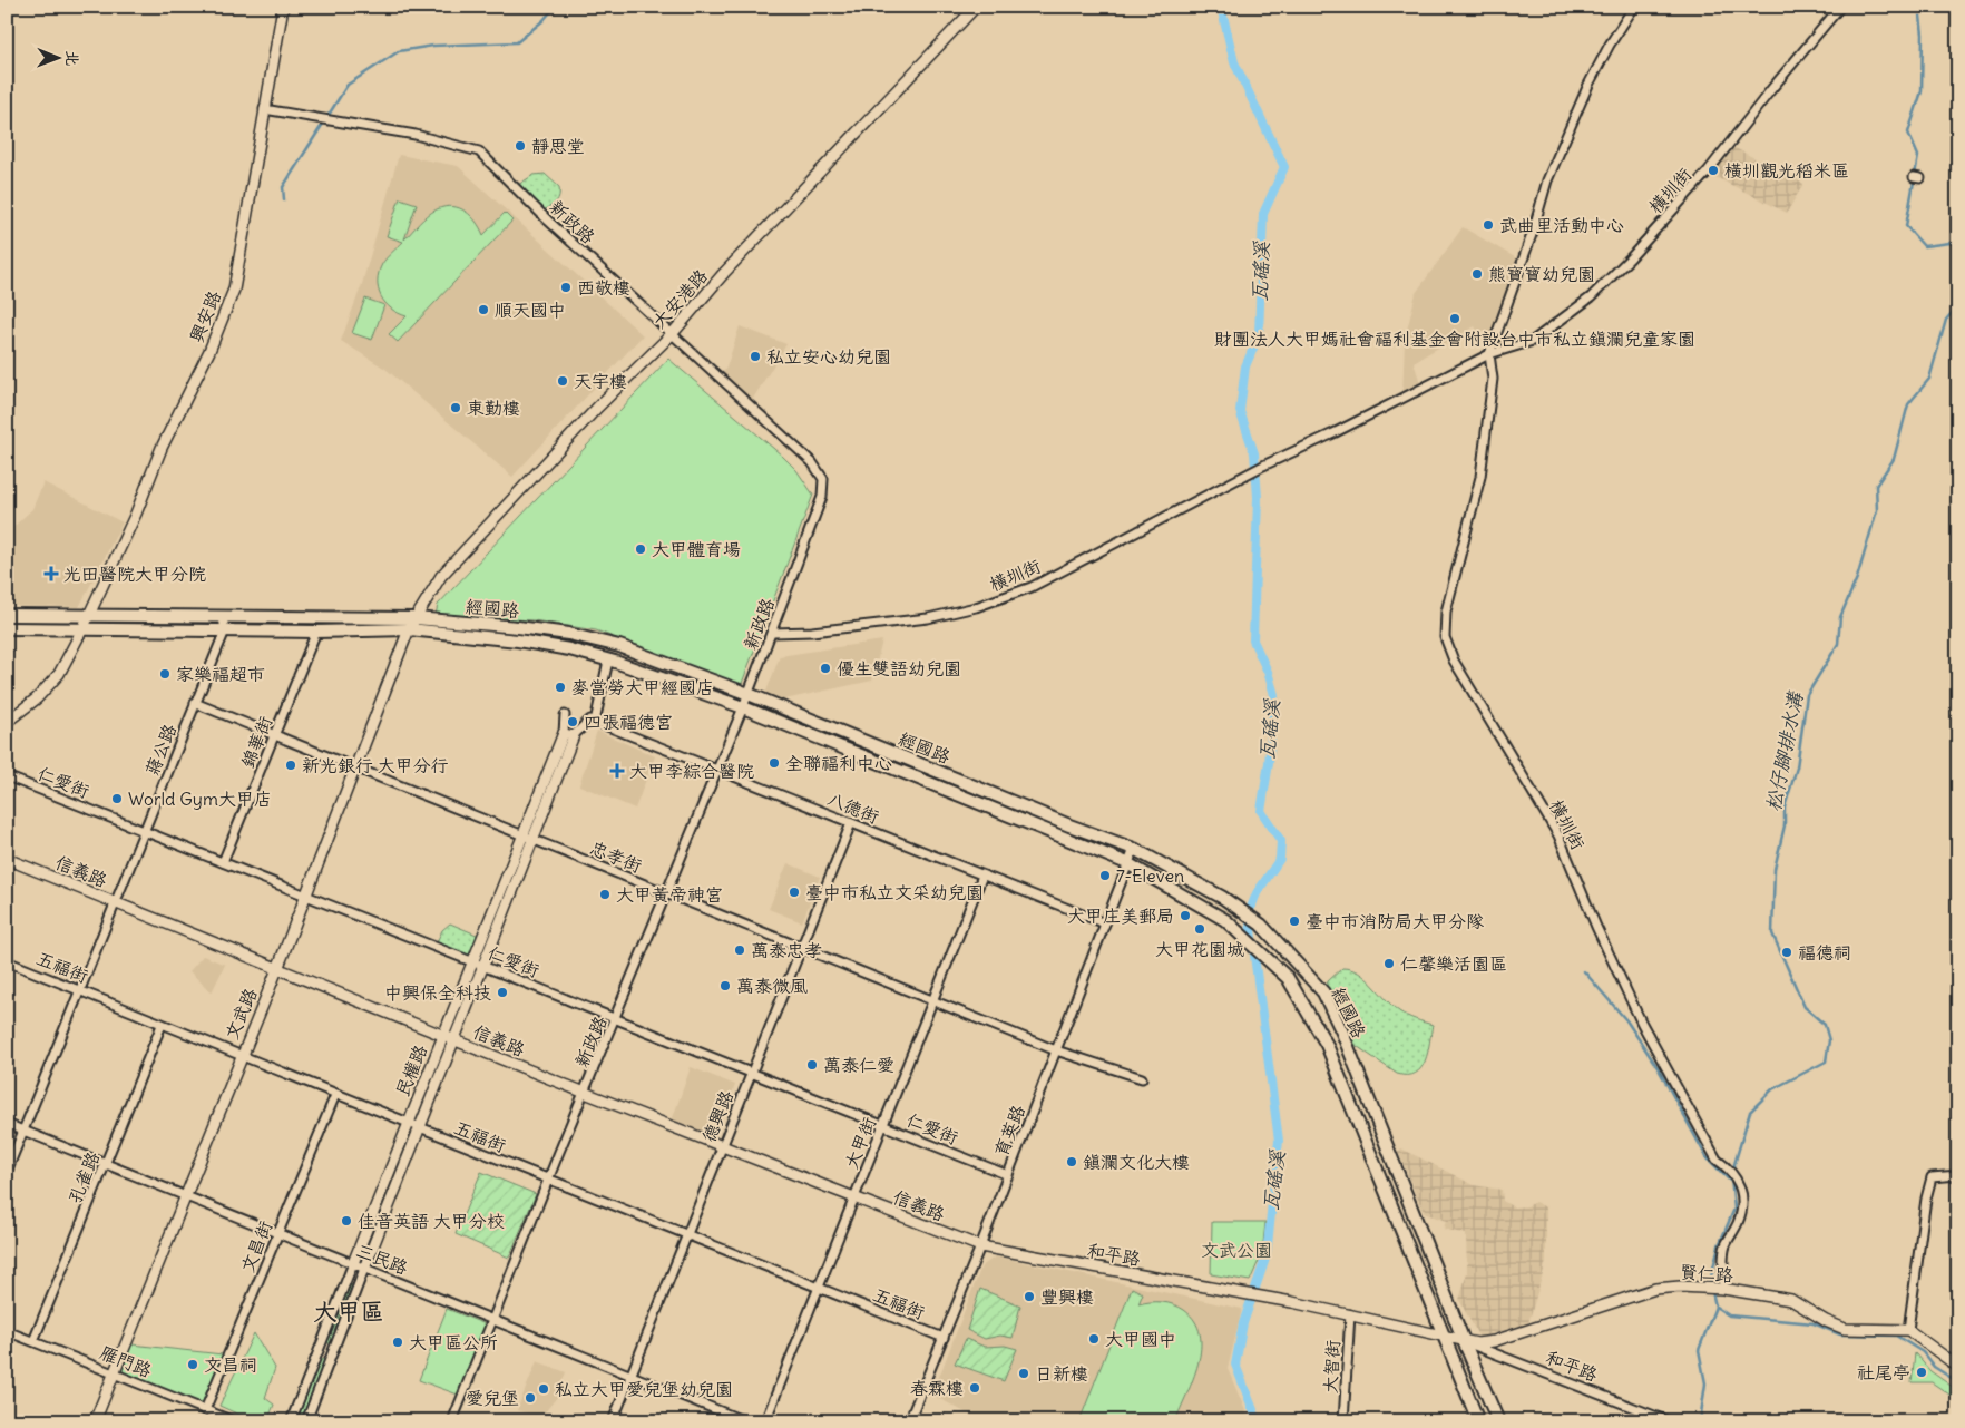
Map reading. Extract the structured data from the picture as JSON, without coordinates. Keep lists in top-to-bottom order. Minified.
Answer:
{"streets":{"main road":["經國路"],"street":["橫圳街","新政路","大安港路","興安路","錦華街","蔣公路","仁愛街","八德街","忠孝街","信義路","五福街","文武路","民權路","德興路","育英路","大甲街","孔雀路","文昌街","和平路","三民路","賢仁路","雁門路","大智街"]},"crossings":[["橫圳街","新政路"],["橫圳街","賢仁路"],["新政路","大安港路"],["新政路","興安路"],["新政路","經國路"],["新政路","仁愛街"],["新政路","八德街"],["新政路","忠孝街"],["新政路","信義路"],["新政路","五福街"],["新政路","三民路"],["大安港路","經國路"],["大安港路","文武路"],["興安路","經國路"],["經國路","錦華街"],["經國路","蔣公路"],["經國路","文武路"],["經國路","育英路"],["經國路","和平路"],["經國路","賢仁路"],["錦華街","仁愛街"],["錦華街","忠孝街"],["蔣公路","仁愛街"],["蔣公路","忠孝街"],["蔣公路","信義路"],["蔣公路","五福街"],["蔣公路","三民路"],["仁愛街","文武路"],["仁愛街","民權路"],["仁愛街","德興路"],["仁愛街","育英路"],["仁愛街","大甲街"],["八德街","德興路"],["八德街","育英路"],["八德街","大甲街"],["忠孝街","文武路"],["忠孝街","民權路"],["忠孝街","德興路"],["忠孝街","育英路"],["忠孝街","大甲街"],["信義路","文武路"],["信義路","民權路"],["信義路","德興路"],["信義路","育英路"],["信義路","大甲街"],["信義路","和平路"],["五福街","文武路"],["五福街","民權路"],["五福街","德興路"],["五福街","育英路"],["五福街","大甲街"],["五福街","孔雀路"],["五福街","文昌街"],["文武路","三民路"],["文武路","雁門路"],["民權路","三民路"],["德興路","三民路"],["育英路","和平路"],["孔雀路","三民路"],["孔雀路","雁門路"],["文昌街","三民路"],["文昌街","雁門路"],["和平路","賢仁路"],["和平路","大智街"]],"districts":["大甲區"],"water":["瓦磘溪","松仔腳排水溝"],"parks":["文武公園"],"places":{"other":["靜思堂","橫圳觀光稻米區","武曲里活動中心","熊寶寶幼兒園","西敬樓","順天國中","財團法人大甲媽社會福利基金會附設台中市私立鎮瀾兒童家園","私立安心幼兒園","天宇樓","東勤樓","大甲體育場","優生雙語幼兒園","家樂福超市","麥當勞大甲經國店","四張福德宮","全聯福利中心","新光銀行 大甲分行","World Gym大甲店","7-Eleven","臺中市私立文采幼兒園","大甲黃帝神宮","大甲庄美郵局","臺中市消防局大甲分隊","大甲花園城","萬泰忠孝","福德祠","仁馨樂活園區","萬泰微風","中興保全科技","萬泰仁愛","鎮瀾文化大樓","佳音英語 大甲分校","豐興樓","大甲國中","大甲區公所","文昌祠","社尾亭","日新樓","春霖樓","私立大甲愛兒堡幼兒園","愛兒堡"],"health":["光田醫院大甲分院","大甲李綜合醫院"]},"north":"right"}
